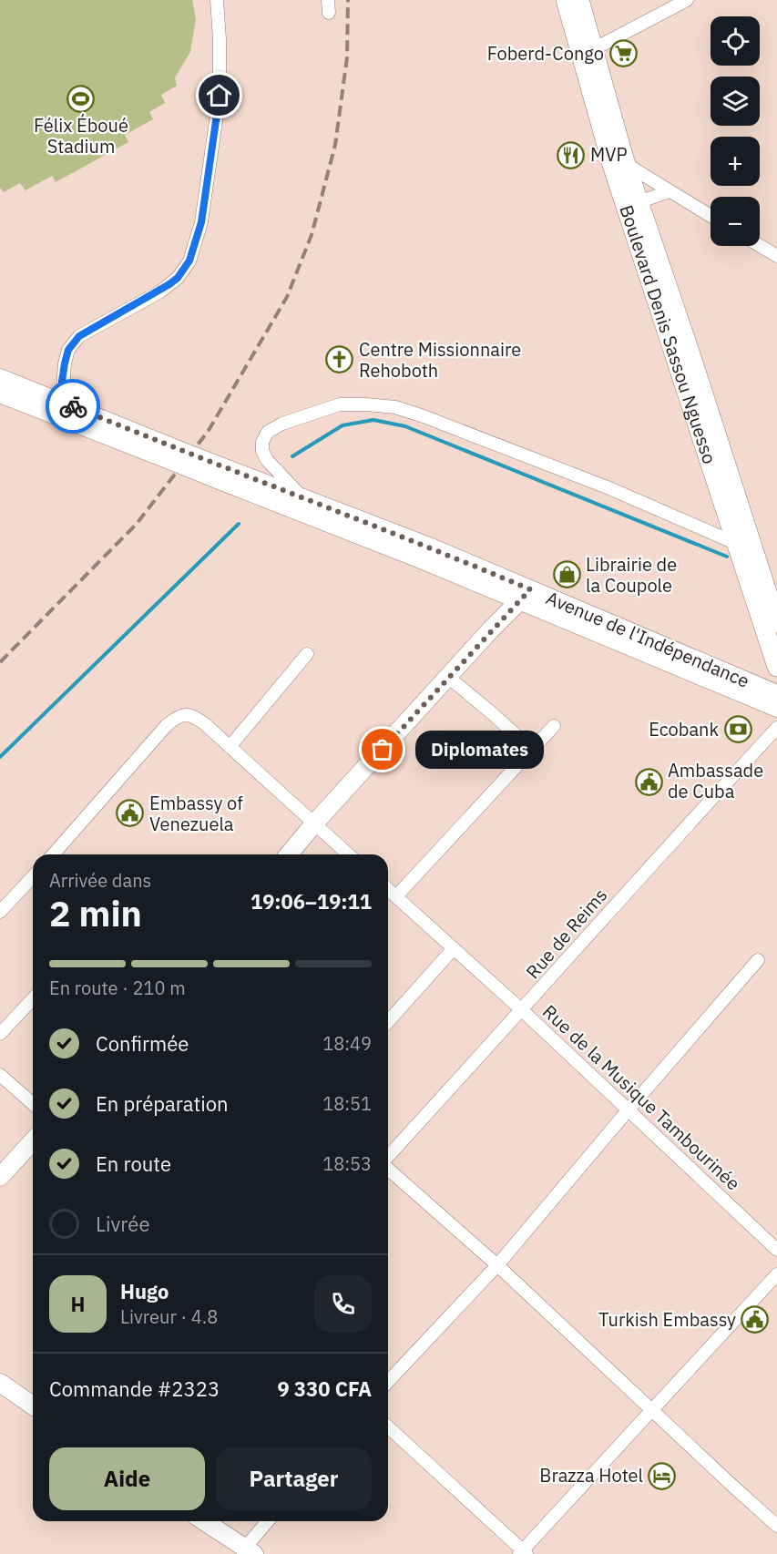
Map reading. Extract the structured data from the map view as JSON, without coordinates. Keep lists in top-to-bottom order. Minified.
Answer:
{"streets":{"main road":["Boulevard Denis Sassou Nguesso","Avenue de l'Indépendance"],"street":["Rue de Reims","Rue de la Musique Tambourinée"]},"crossings":[["Rue de Reims","Rue de la Musique Tambourinée"]],"places":{"supermarket":["Foberd-Congo"],"sports":["Félix Éboué Stadium"],"restaurant":["MVP"],"church":["Centre Missionnaire Rehoboth"],"shop":["Librairie de la Coupole"],"bank":["Ecobank"],"other":["Diplomates"],"public building":["Ambassade de Cuba","Embassy of Venezuela","Turkish Embassy"],"hotel":["Brazza Hotel"]},"page":{"map_buttons":["+","−"],"bubble":"Diplomates","heading":["2 min","Arrivée dans","19:06–19:11"],"panel":["Hugo","Livreur · 4.8","Commande #2323","9 330 CFA"],"bar":"En route · 210 m","list":[["Confirmée","18:49"],["En préparation","18:51"],["En route","18:53"],"Livrée"],"round":"H","buttons":["Aide","Partager"]}}
